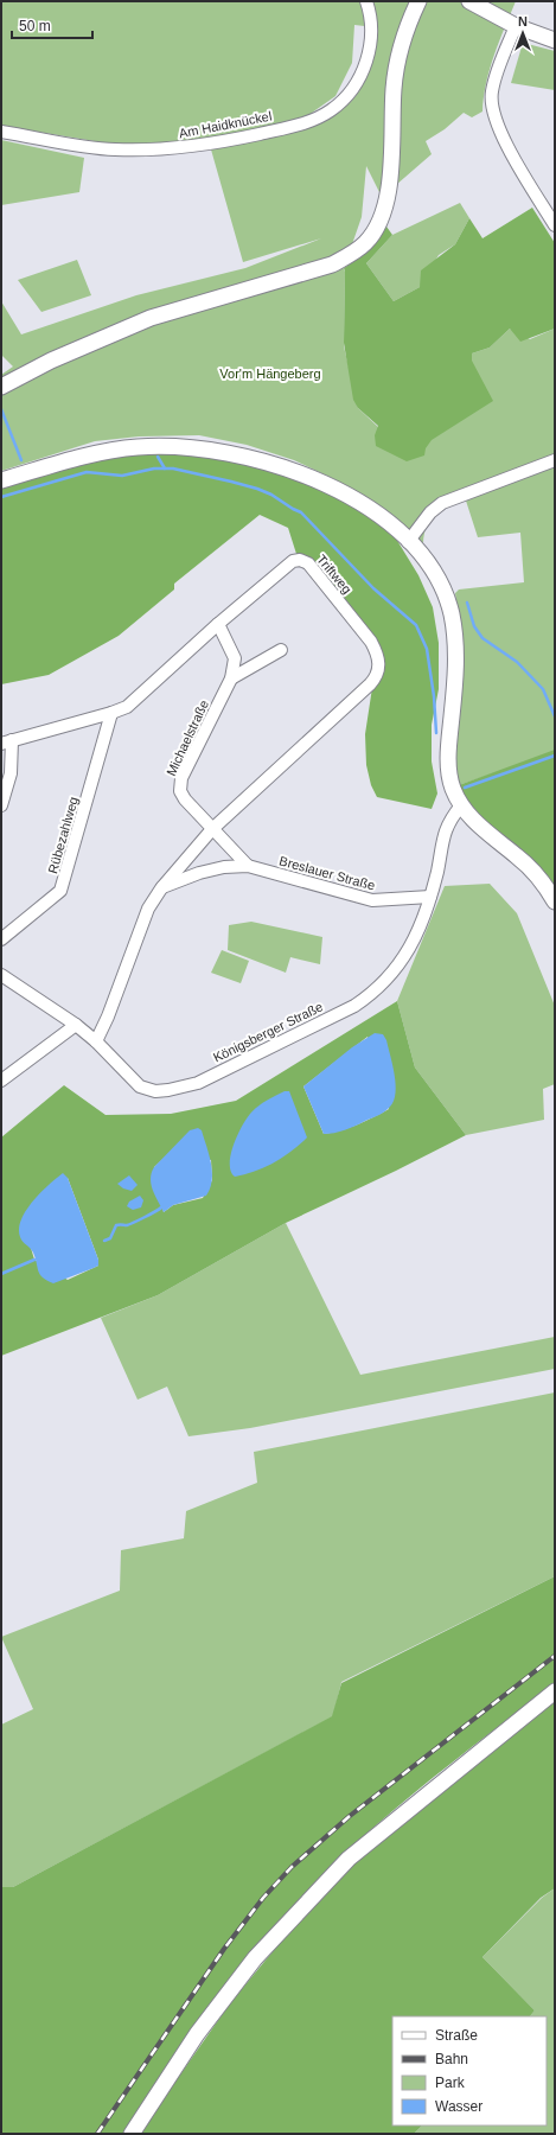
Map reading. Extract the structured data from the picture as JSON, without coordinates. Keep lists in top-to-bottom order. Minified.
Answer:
{"streets":{"street":["Am Haidknückel","Triftweg","Michaelstraße","Rübezahlweg","Breslauer Straße","Königsberger Straße"]},"crossings":[["Triftweg","Michaelstraße"],["Triftweg","Rübezahlweg"],["Breslauer Straße","Königsberger Straße"]],"parks":["Vor'm Hängeberg"],"legend":["Straße","Bahn","Park","Wasser"],"scale_bar":"50 m","north":"top"}
